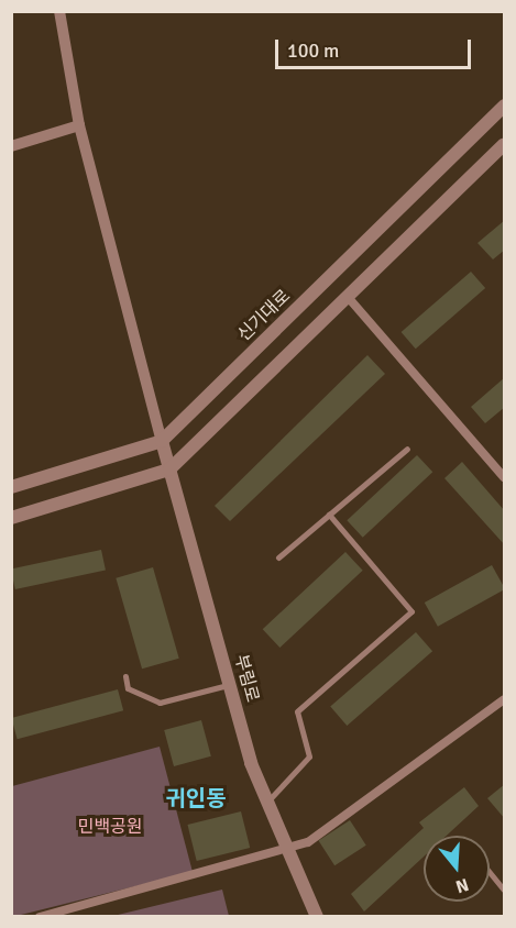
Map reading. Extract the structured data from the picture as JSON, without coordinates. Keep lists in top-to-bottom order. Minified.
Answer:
{"streets":{"street":["신기대로","부림로"]},"crossings":[["신기대로","부림로"]],"districts":["귀인동"],"parks":["민백공원"],"scale_bar":"100 m","north":"bottom"}
